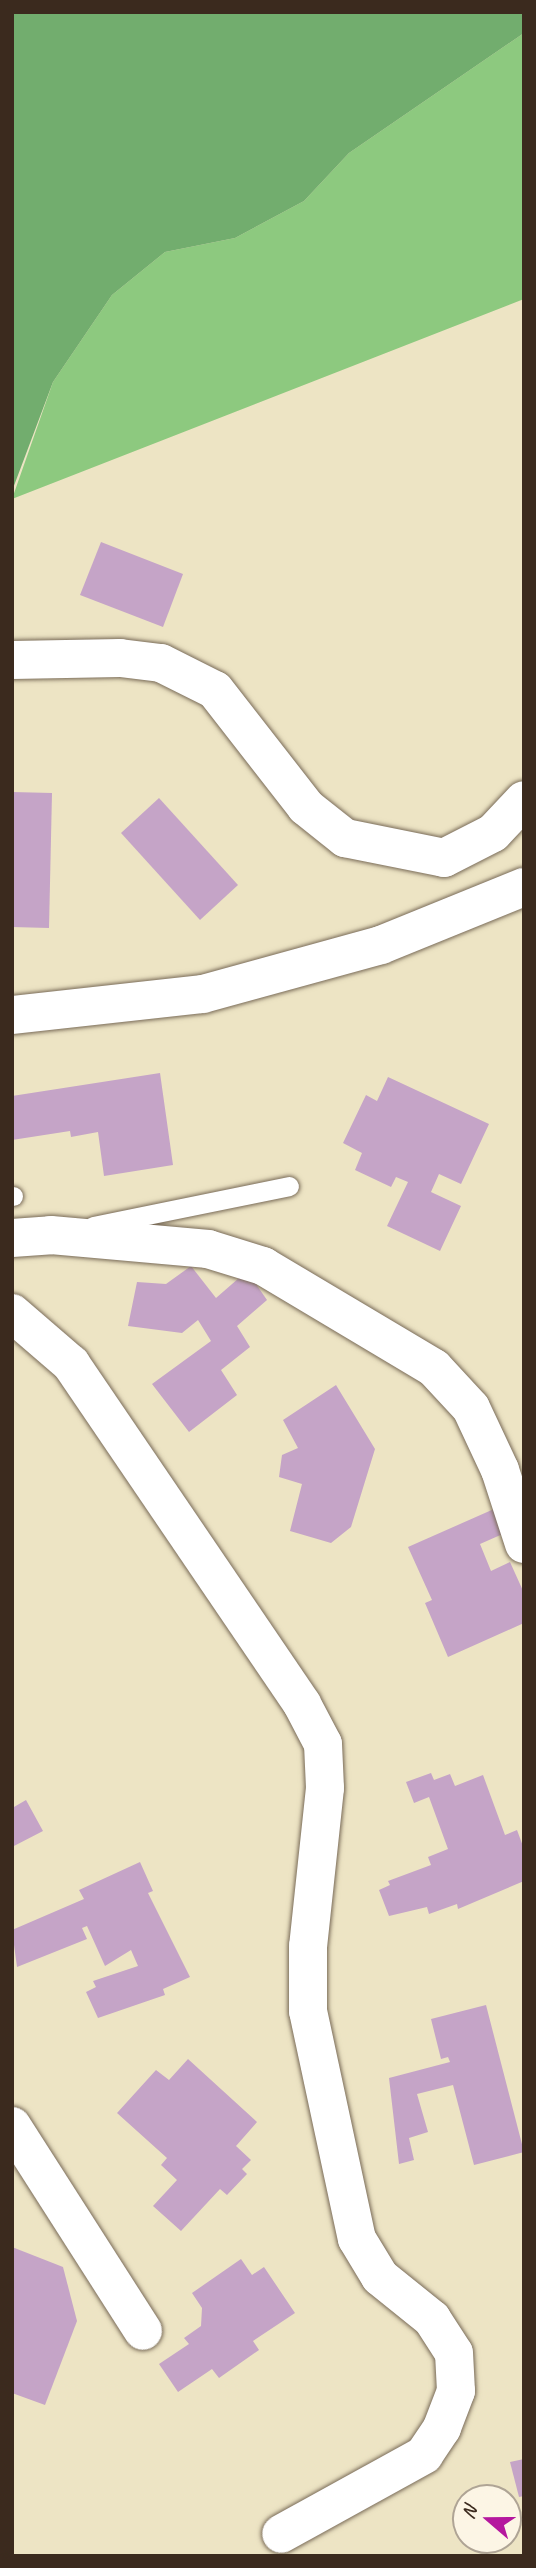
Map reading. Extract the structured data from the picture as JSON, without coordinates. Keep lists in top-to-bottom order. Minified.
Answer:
{"north":"left"}
